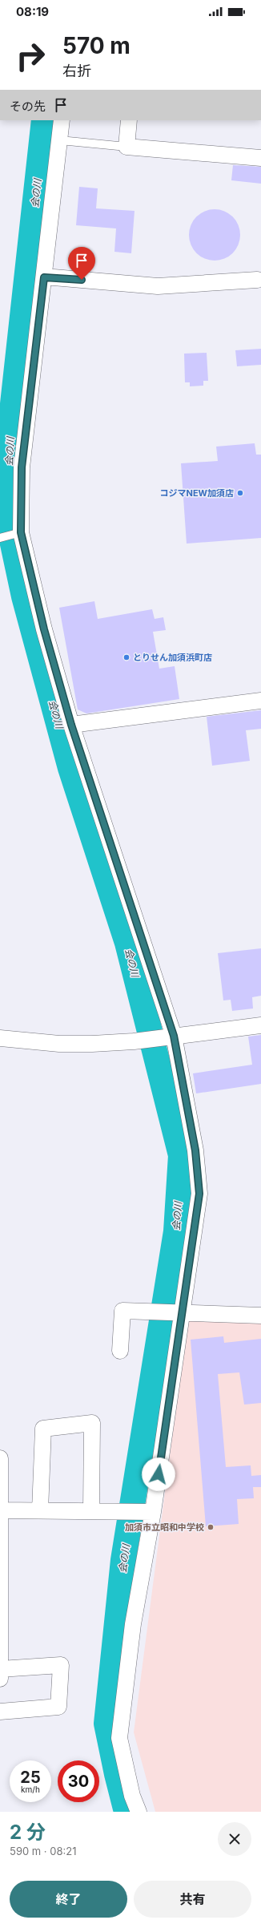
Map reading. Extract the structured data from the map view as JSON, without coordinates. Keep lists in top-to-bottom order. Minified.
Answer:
{"water":["会の川"],"places":["コジマNEW加須店","とりせん加須浜町店","加須市立昭和中学校"],"page":{"status":"08:19","turn":["570 m","右折"],"then":"その先","speed":"25 km/h","limit":"30","heading":["2 分","590 m · 08:21"],"buttons":["終了","共有"]}}
